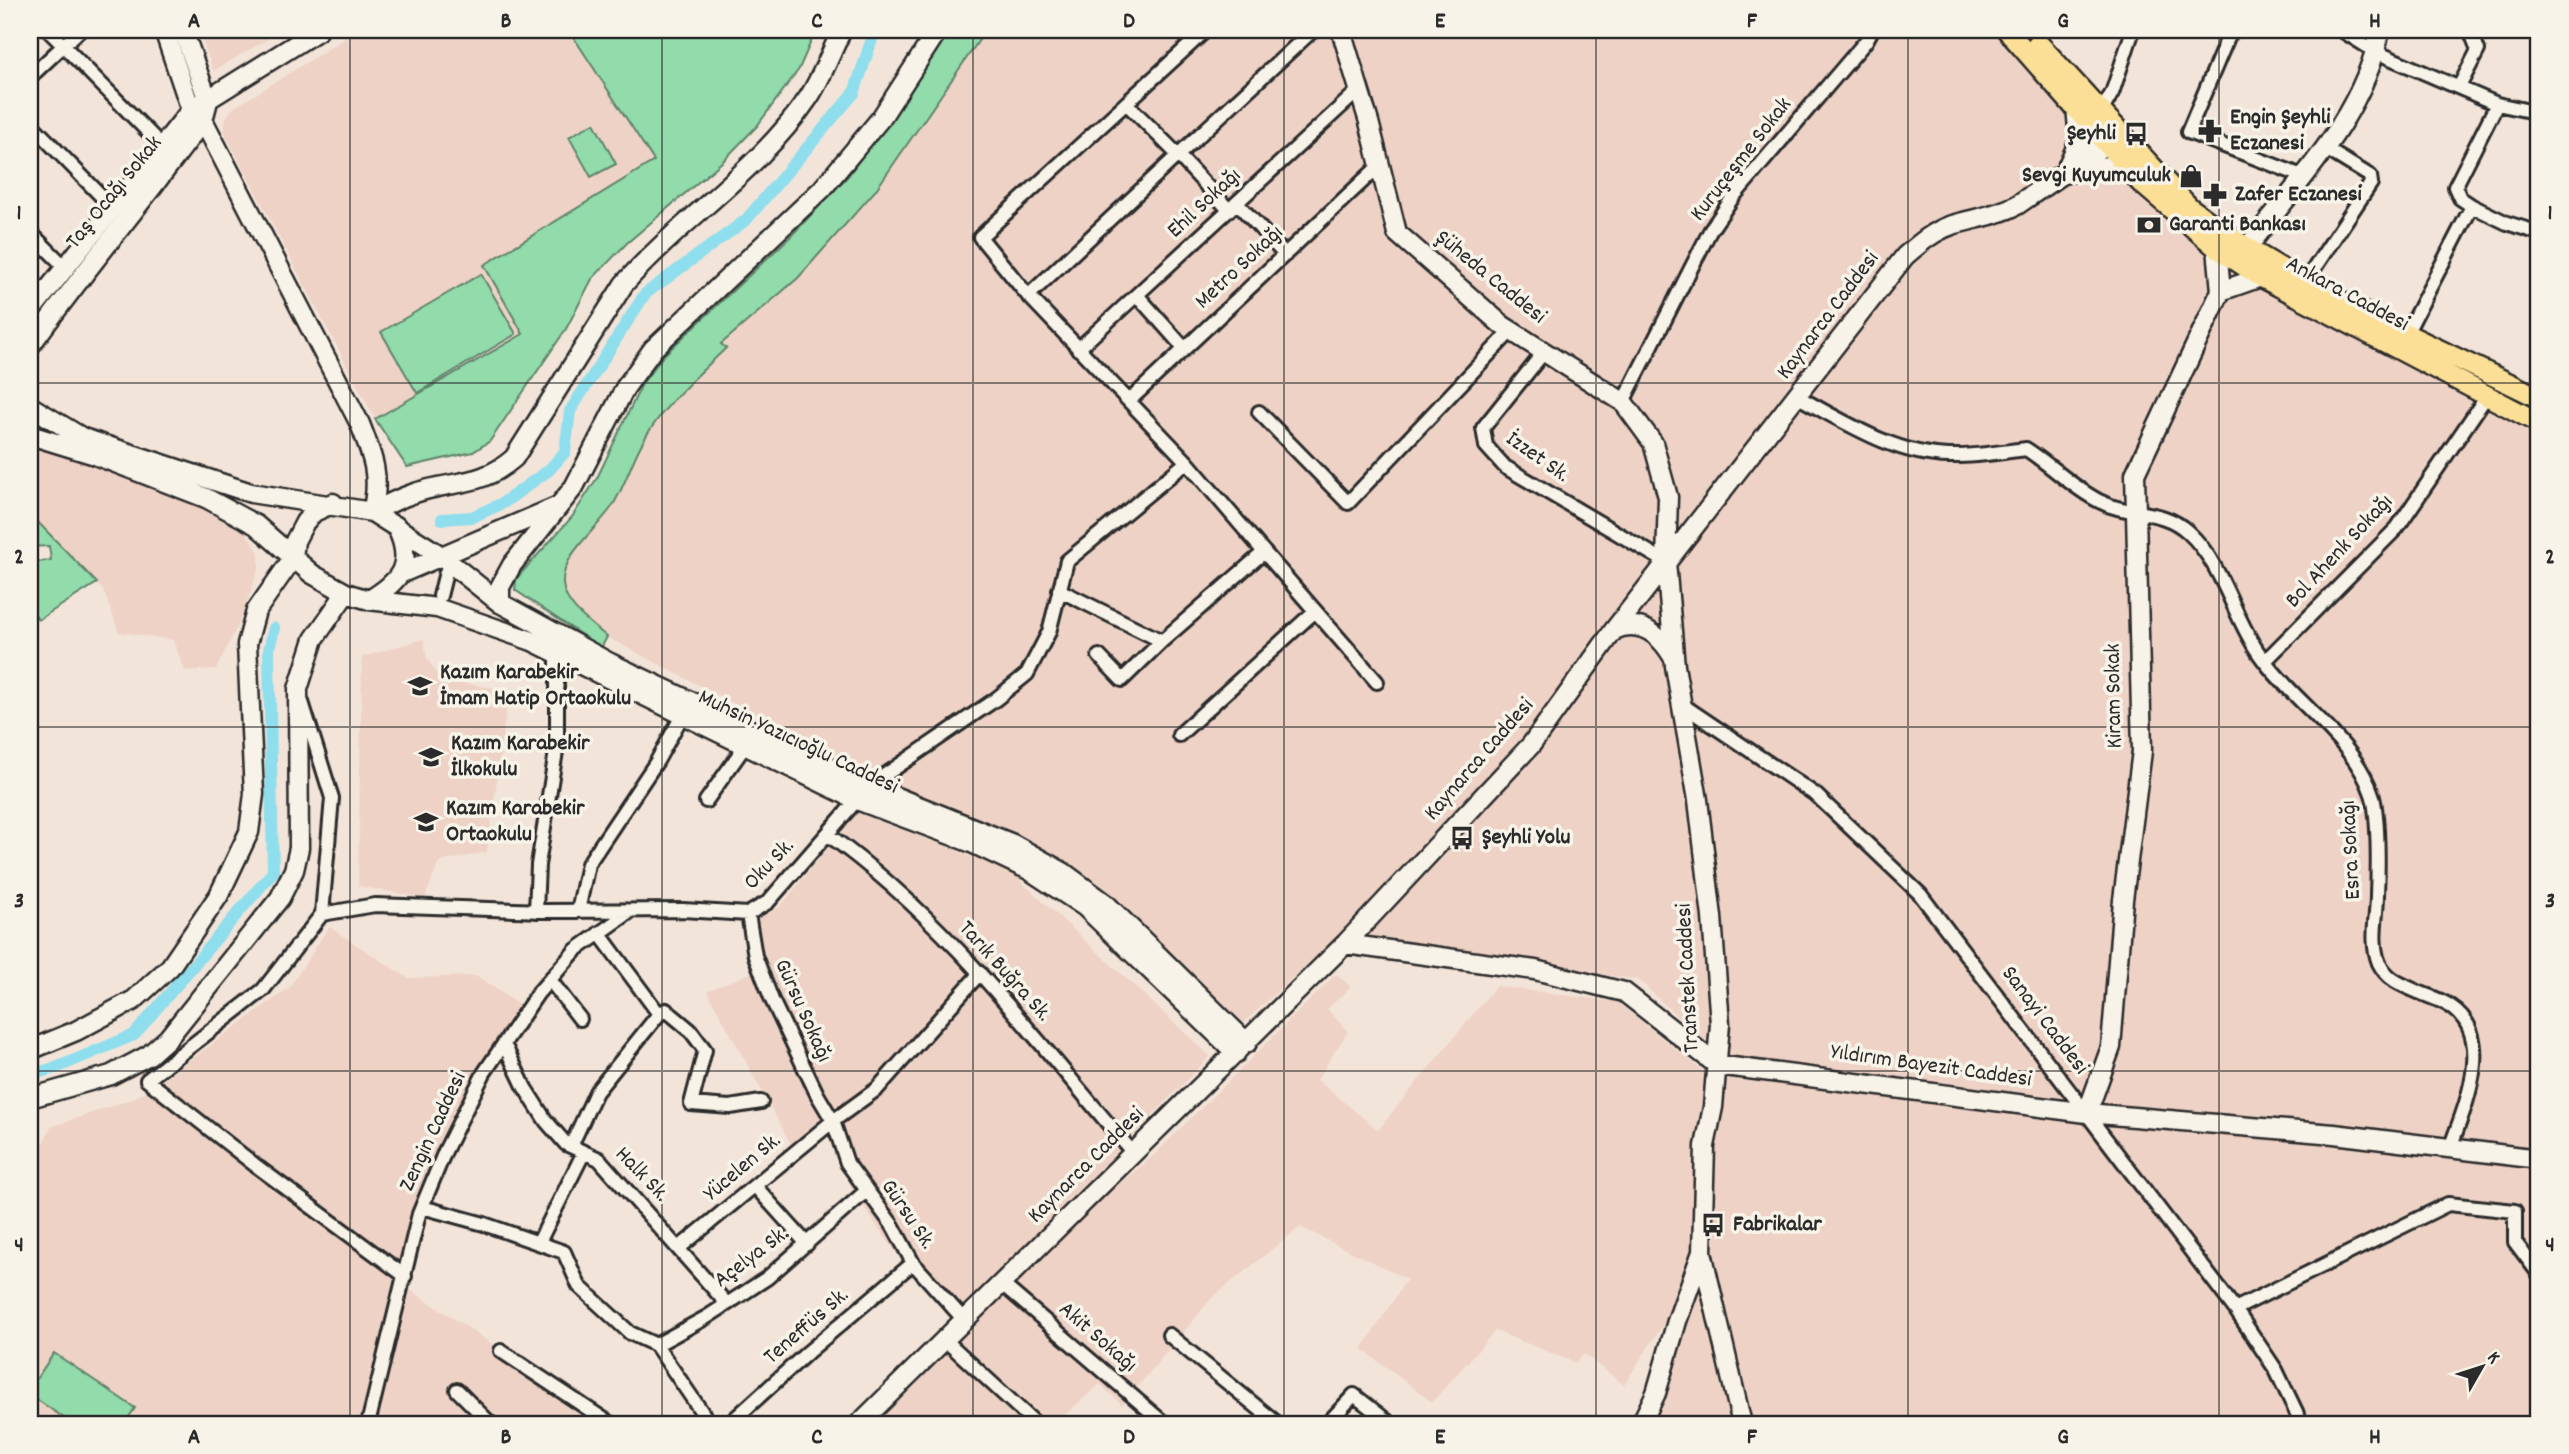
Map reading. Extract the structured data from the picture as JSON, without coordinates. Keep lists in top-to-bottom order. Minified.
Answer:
{"streets":{"main road":["Ankara Caddesi"],"street":["Kuruçeşme Sokak","Taş Ocağı Sokak","Ehil Sokağı","Metro Sokağı","Şüheda Caddesi","Kaynarca Caddesi","İzzet Sk.","Bol Ahenk Sokağı","Kiram Sokak","Muhsin Yazıcıoğlu Caddesi","Esra Sokağı","Oku Sk.","Tarık Buğra Sk.","Transtek Caddesi","Gürsu Sokağı","Sanayi Caddesi","Yıldırım Bayezit Caddesi","Zengin Caddesi","Yücelen Sk.","Halk Sk.","Gürsu Sk.","Açelya Sk.","Teneffüs Sk.","Akit Sokağı"]},"crossings":[["Kuruçeşme Sokak","Şüheda Caddesi"],["Ehil Sokağı","Şüheda Caddesi"],["Metro Sokağı","Şüheda Caddesi"],["Şüheda Caddesi","Kaynarca Caddesi"],["Şüheda Caddesi","İzzet Sk."],["Şüheda Caddesi","Transtek Caddesi"],["Ankara Caddesi","Kaynarca Caddesi"],["Ankara Caddesi","Bol Ahenk Sokağı"],["Kaynarca Caddesi","İzzet Sk."],["Kaynarca Caddesi","Muhsin Yazıcıoğlu Caddesi"],["Kaynarca Caddesi","Esra Sokağı"],["Kaynarca Caddesi","Tarık Buğra Sk."],["Kaynarca Caddesi","Transtek Caddesi"],["Kaynarca Caddesi","Gürsu Sk."],["Kaynarca Caddesi","Akit Sokağı"],["İzzet Sk.","Transtek Caddesi"],["Bol Ahenk Sokağı","Esra Sokağı"],["Kiram Sokak","Esra Sokağı"],["Kiram Sokak","Sanayi Caddesi"],["Kiram Sokak","Yıldırım Bayezit Caddesi"],["Muhsin Yazıcıoğlu Caddesi","Oku Sk."],["Esra Sokağı","Yıldırım Bayezit Caddesi"],["Oku Sk.","Tarık Buğra Sk."],["Oku Sk.","Gürsu Sokağı"],["Oku Sk.","Zengin Caddesi"],["Tarık Buğra Sk.","Yücelen Sk."],["Transtek Caddesi","Sanayi Caddesi"],["Transtek Caddesi","Yıldırım Bayezit Caddesi"],["Gürsu Sokağı","Yücelen Sk."],["Gürsu Sokağı","Gürsu Sk."],["Sanayi Caddesi","Yıldırım Bayezit Caddesi"],["Zengin Caddesi","Halk Sk."],["Yücelen Sk.","Halk Sk."],["Yücelen Sk.","Gürsu Sk."],["Halk Sk.","Açelya Sk."],["Gürsu Sk.","Açelya Sk."],["Gürsu Sk.","Teneffüs Sk."]],"places":{"pharmacy":["Engin Şeyhli Eczanesi","Zafer Eczanesi"],"bus stop":["Şeyhli","Şeyhli Yolu","Fabrikalar"],"shop":["Sevgi Kuyumculuk"],"bank":["Garanti Bankası"],"school or university":["Kazım Karabekir İmam Hatip Ortaokulu","Kazım Karabekir İlkokulu","Kazım Karabekir Ortaokulu"]},"north":"top right","grid":{"columns":["A","B","C","D","E","F","G","H"],"rows":["1","2","3","4"]}}
